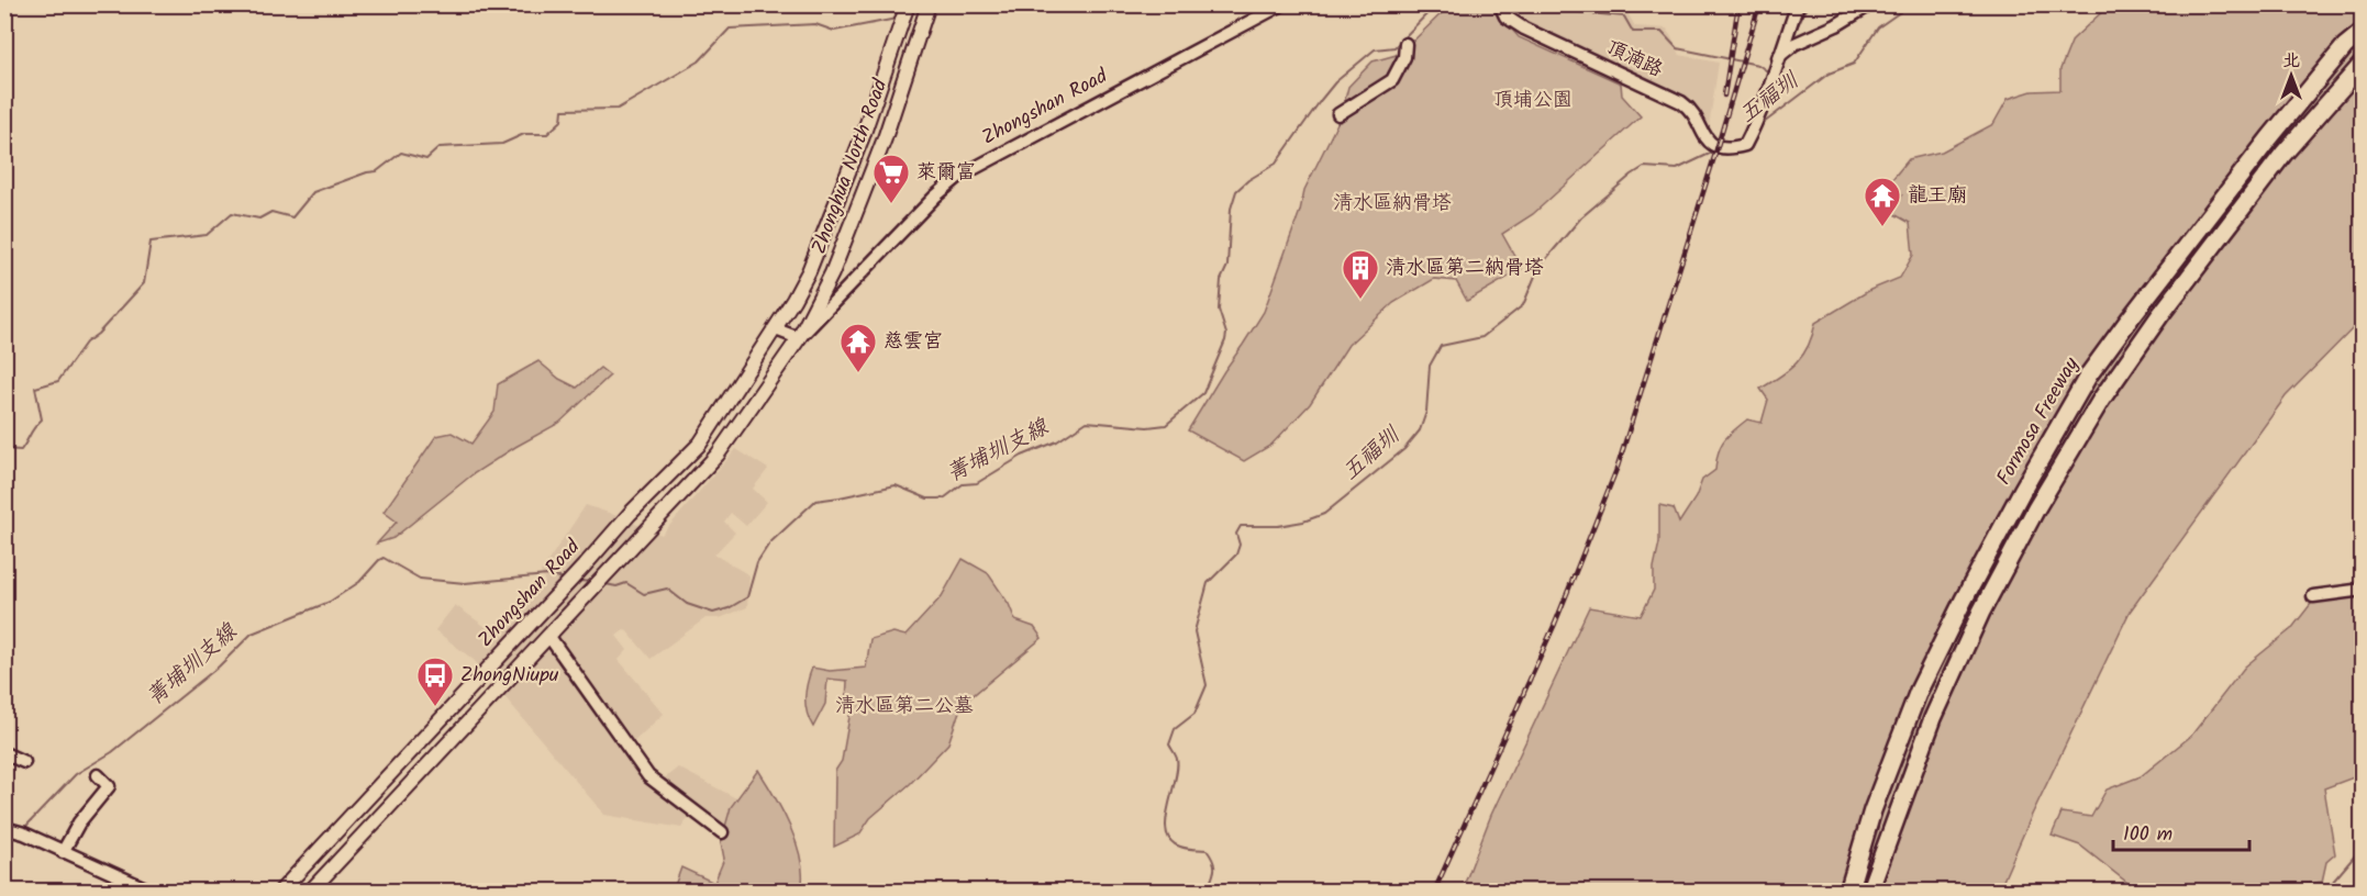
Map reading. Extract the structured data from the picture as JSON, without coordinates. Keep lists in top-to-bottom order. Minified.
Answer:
{"streets":{"highway":["Formosa Freeway"],"main road":["Zhongshan Road","Zhonghua North Road"],"street":["頂湳路"]},"crossings":[["Zhongshan Road","Zhonghua North Road"]],"water":["五福圳","菁埔圳支線"],"parks":["頂埔公園","清水區納骨塔","清水區第二公墓"],"places":{"supermarket":["萊爾富"],"temple":["龍王廟","慈雲宮"],"building":["清水區第二納骨塔"],"bus stop":["ZhongNiupu"]},"scale_bar":"100 m","north":"top"}
